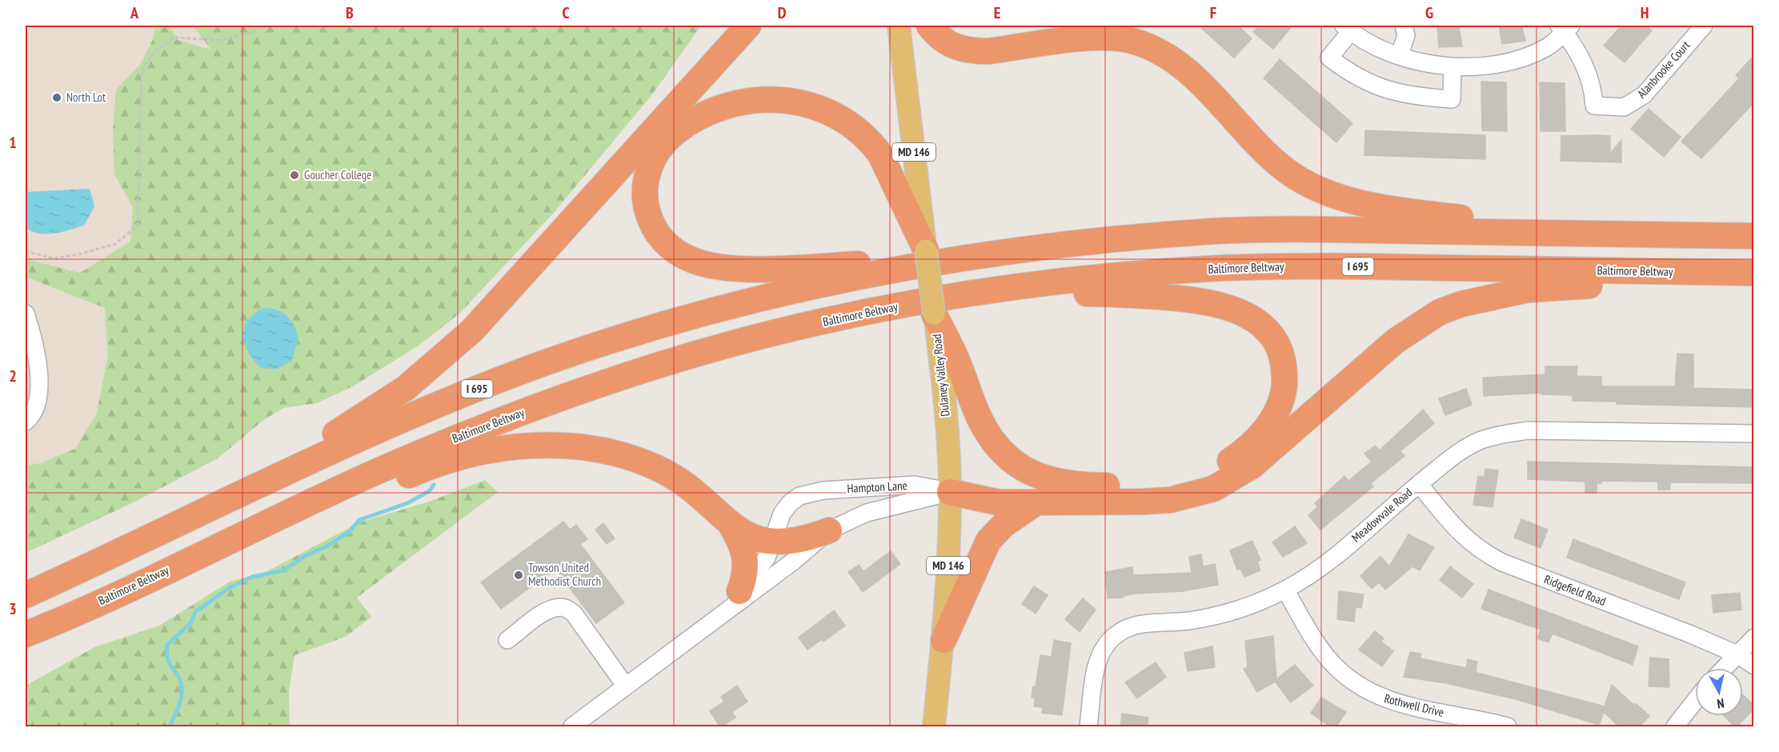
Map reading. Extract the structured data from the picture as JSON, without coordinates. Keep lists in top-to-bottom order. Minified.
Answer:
{"streets":{"highway":["I 695","Baltimore Beltway"],"main road":["MD 146","Dulaney Valley Road"],"street":["Alanbrooke Court","Hampton Lane","Meadowvale Road","Ridgefield Road","Rothwell Drive"]},"crossings":[["Dulaney Valley Road","Hampton Lane"],["Meadowvale Road","Ridgefield Road"],["Meadowvale Road","Rothwell Drive"]],"places":["North Lot","Goucher College","Towson United Methodist Church"],"north":"bottom","grid":{"columns":["A","B","C","D","E","F","G","H"],"rows":["1","2","3"]}}
